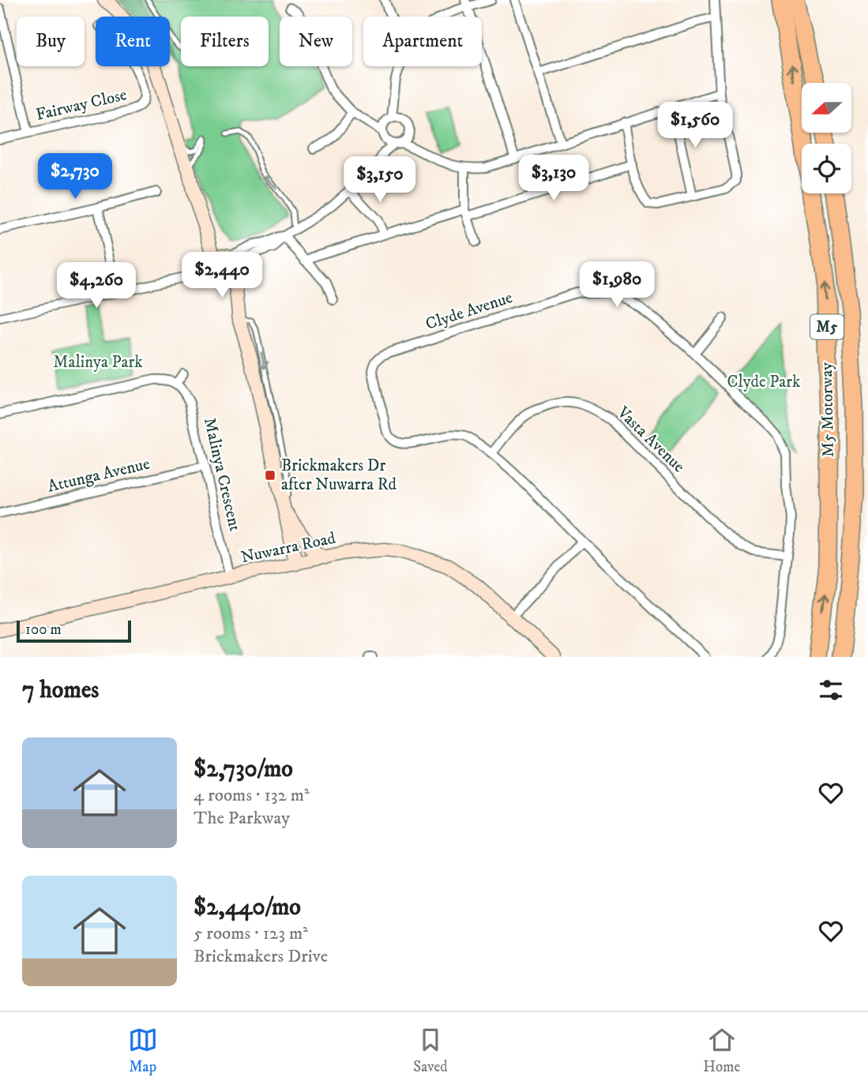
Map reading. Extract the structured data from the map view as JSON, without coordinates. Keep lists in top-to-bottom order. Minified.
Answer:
{"streets":{"highway":["M5","M5 Motorway"],"street":["Fairway Close","Clyde Avenue","Vasta Avenue","Malinya Crescent","Attunga Avenue","Nuwarra Road"]},"crossings":[["Clyde Avenue","Vasta Avenue"],["Malinya Crescent","Attunga Avenue"],["Malinya Crescent","Nuwarra Road"]],"parks":["Malinya Park","Clyde Park"],"places":{"transit":["Brickmakers Dr after Nuwarra Rd"]},"scale_bar":"100 m","north":"left","page":{"chip":["Buy","Rent","Filters","New","Apartment"],"price":["$1,560","$2,730","$3,130","$3,150","$2,440","$1,980","$4,260"],"scale":"100 m","heading":"7 homes","list":[{"name":"$2,730/mo","note":"4 rooms · 132 m² · The Parkway"},{"name":"$2,440/mo","note":"5 rooms · 123 m² · Brickmakers Drive"}],"tabs":["Map","Saved","Home"]}}
